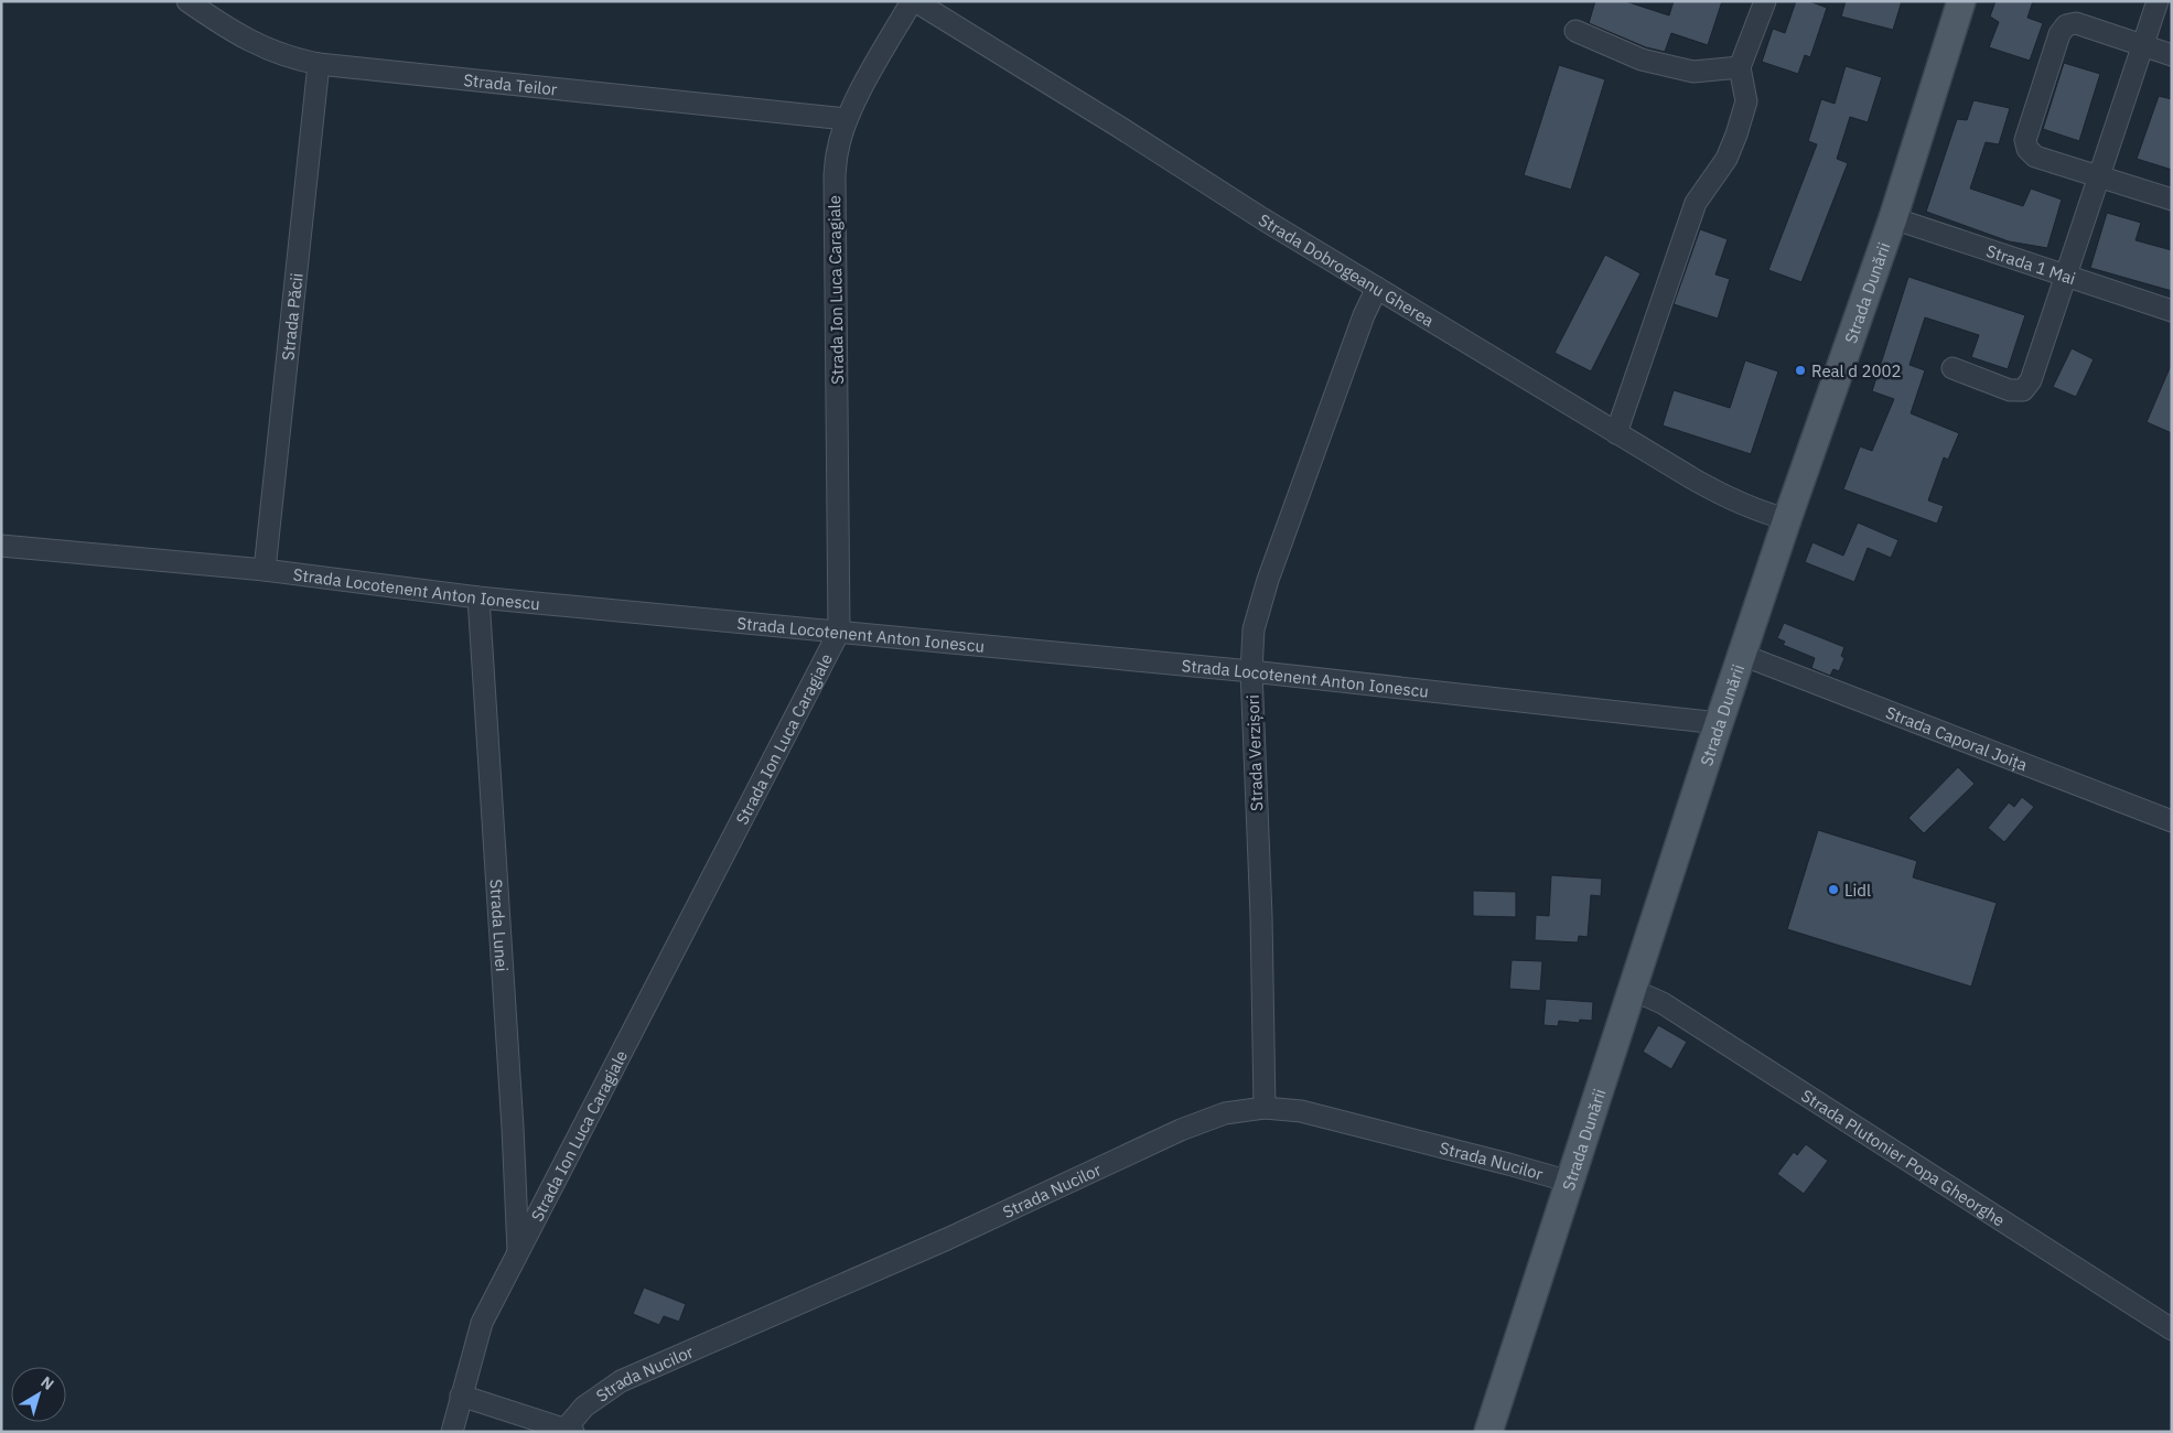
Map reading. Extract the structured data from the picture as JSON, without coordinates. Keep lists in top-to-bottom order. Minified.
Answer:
{"streets":{"main road":["Strada Dunării"],"street":["Strada Teilor","Strada 1 Mai","Strada Dobrogeanu Gherea","Strada Ion Luca Caragiale","Strada Păcii","Strada Locotenent Anton Ionescu","Strada Caporal Joița","Strada Verzișori","Strada Lunei","Strada Plutonier Popa Gheorghe","Strada Nucilor"]},"crossings":[["Strada Teilor","Strada Ion Luca Caragiale"],["Strada Teilor","Strada Păcii"],["Strada 1 Mai","Strada Dunării"],["Strada Dobrogeanu Gherea","Strada Ion Luca Caragiale"],["Strada Dobrogeanu Gherea","Strada Dunării"],["Strada Dobrogeanu Gherea","Strada Verzișori"],["Strada Ion Luca Caragiale","Strada Locotenent Anton Ionescu"],["Strada Ion Luca Caragiale","Strada Lunei"],["Strada Dunării","Strada Locotenent Anton Ionescu"],["Strada Dunării","Strada Caporal Joița"],["Strada Dunării","Strada Plutonier Popa Gheorghe"],["Strada Dunării","Strada Nucilor"],["Strada Păcii","Strada Locotenent Anton Ionescu"],["Strada Locotenent Anton Ionescu","Strada Verzișori"],["Strada Locotenent Anton Ionescu","Strada Lunei"],["Strada Verzișori","Strada Nucilor"]],"places":["Real d 2002","Lidl"],"north":"top right"}
